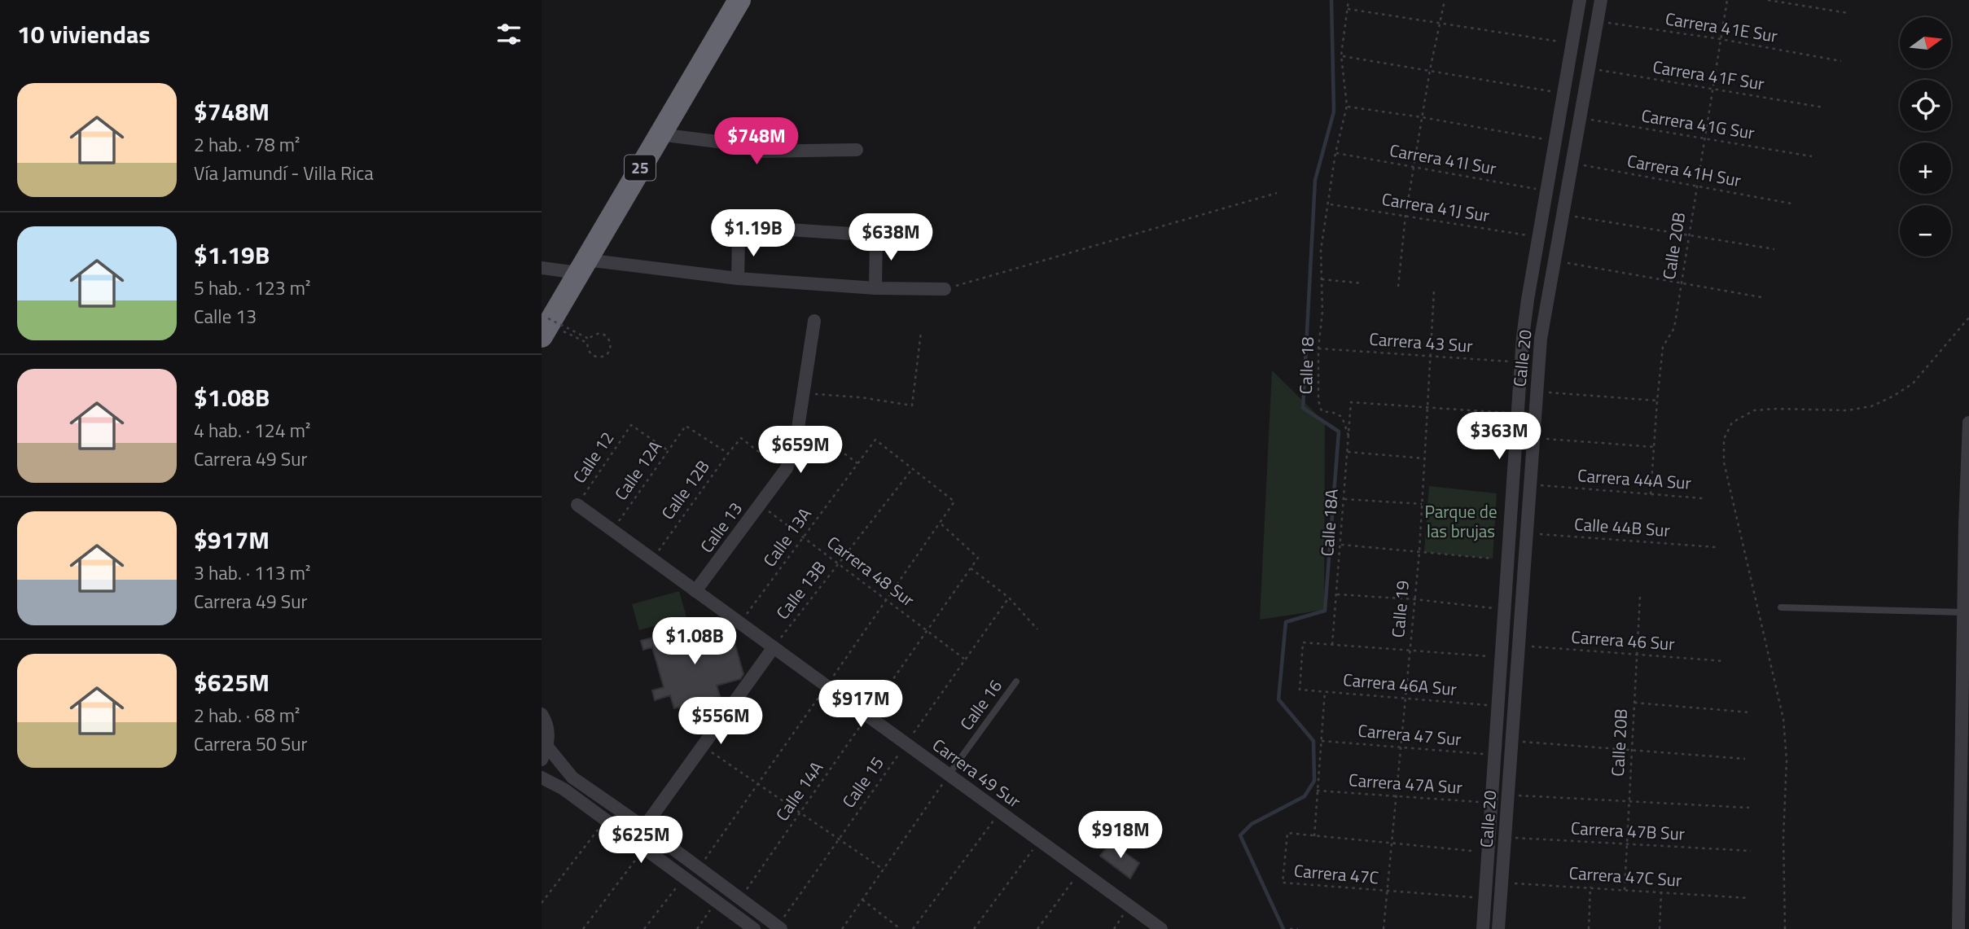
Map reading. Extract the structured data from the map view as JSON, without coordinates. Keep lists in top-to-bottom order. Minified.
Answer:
{"streets":{"highway":["25"],"street":["Calle 20","Calle 13","Carrera 49 Sur"],"lane":["Calle 16"],"path":["Carrera 41E Sur","Carrera 41F Sur","Carrera 41G Sur","Carrera 41I Sur","Carrera 41H Sur","Carrera 41J Sur","Calle 20B","Carrera 43 Sur","Calle 18","Calle 12","Calle 12A","Carrera 44A Sur","Calle 12B","Calle 18A","Calle 44B Sur","Calle 13A","Carrera 48 Sur","Calle 13B","Calle 19","Carrera 46 Sur","Carrera 46A Sur","Carrera 47 Sur","Calle 15","Carrera 47A Sur","Calle 14A","Carrera 47B Sur","Carrera 47C","Carrera 47C Sur"]},"crossings":[["Carrera 41E Sur","Calle 20B"],["Carrera 41E Sur","Calle 20"],["Carrera 41F Sur","Calle 20B"],["Carrera 41F Sur","Calle 20"],["Carrera 41G Sur","Calle 20B"],["Carrera 41G Sur","Calle 20"],["Carrera 41I Sur","Calle 20"],["Carrera 41I Sur","Calle 18"],["Carrera 41H Sur","Calle 20B"],["Carrera 41H Sur","Calle 20"],["Carrera 41J Sur","Calle 20"],["Carrera 41J Sur","Calle 18"],["Calle 20B","Carrera 44A Sur"],["Calle 20B","Carrera 46 Sur"],["Calle 20B","Carrera 47B Sur"],["Calle 20B","Carrera 47C Sur"],["Carrera 43 Sur","Calle 20"],["Carrera 43 Sur","Calle 18"],["Carrera 43 Sur","Calle 19"],["Calle 20","Carrera 44A Sur"],["Calle 20","Calle 44B Sur"],["Calle 20","Carrera 46 Sur"],["Calle 20","Carrera 46A Sur"],["Calle 20","Carrera 47 Sur"],["Calle 20","Carrera 47A Sur"],["Calle 20","Carrera 47B Sur"],["Calle 20","Carrera 47C Sur"],["Calle 18","Calle 18A"],["Calle 12","Calle 12A"],["Calle 12","Carrera 49 Sur"],["Calle 12A","Calle 12B"],["Calle 12A","Carrera 49 Sur"],["Calle 12B","Carrera 49 Sur"],["Calle 18A","Calle 19"],["Calle 18A","Carrera 46A Sur"],["Calle 13","Carrera 48 Sur"],["Calle 13","Carrera 49 Sur"],["Calle 13A","Carrera 48 Sur"],["Calle 13A","Calle 13B"],["Calle 13A","Carrera 49 Sur"],["Carrera 48 Sur","Calle 13B"],["Carrera 48 Sur","Calle 15"],["Carrera 48 Sur","Calle 14A"],["Calle 13B","Carrera 49 Sur"],["Calle 19","Carrera 46A Sur"],["Calle 19","Carrera 47 Sur"],["Calle 19","Carrera 47A Sur"],["Calle 19","Carrera 47C"],["Calle 16","Carrera 49 Sur"],["Carrera 49 Sur","Calle 15"],["Carrera 49 Sur","Calle 14A"]],"parks":["Parque de las brujas"],"north":"right","page":{"heading":"10 viviendas","map_buttons":["+","−"],"list":[{"name":"$748M","note":"2 hab. · 78 m² · Vía Jamundí - Villa Rica"},{"name":"$1.19B","note":"5 hab. · 123 m² · Calle 13"},{"name":"$1.08B","note":"4 hab. · 124 m² · Carrera 49 Sur"},{"name":"$917M","note":"3 hab. · 113 m² · Carrera 49 Sur"},{"name":"$625M","note":"2 hab. · 68 m² · Carrera 50 Sur"}],"price":["$748M","$1.19B","$638M","$363M","$659M","$1.08B","$917M","$556M","$918M","$625M"]}}
